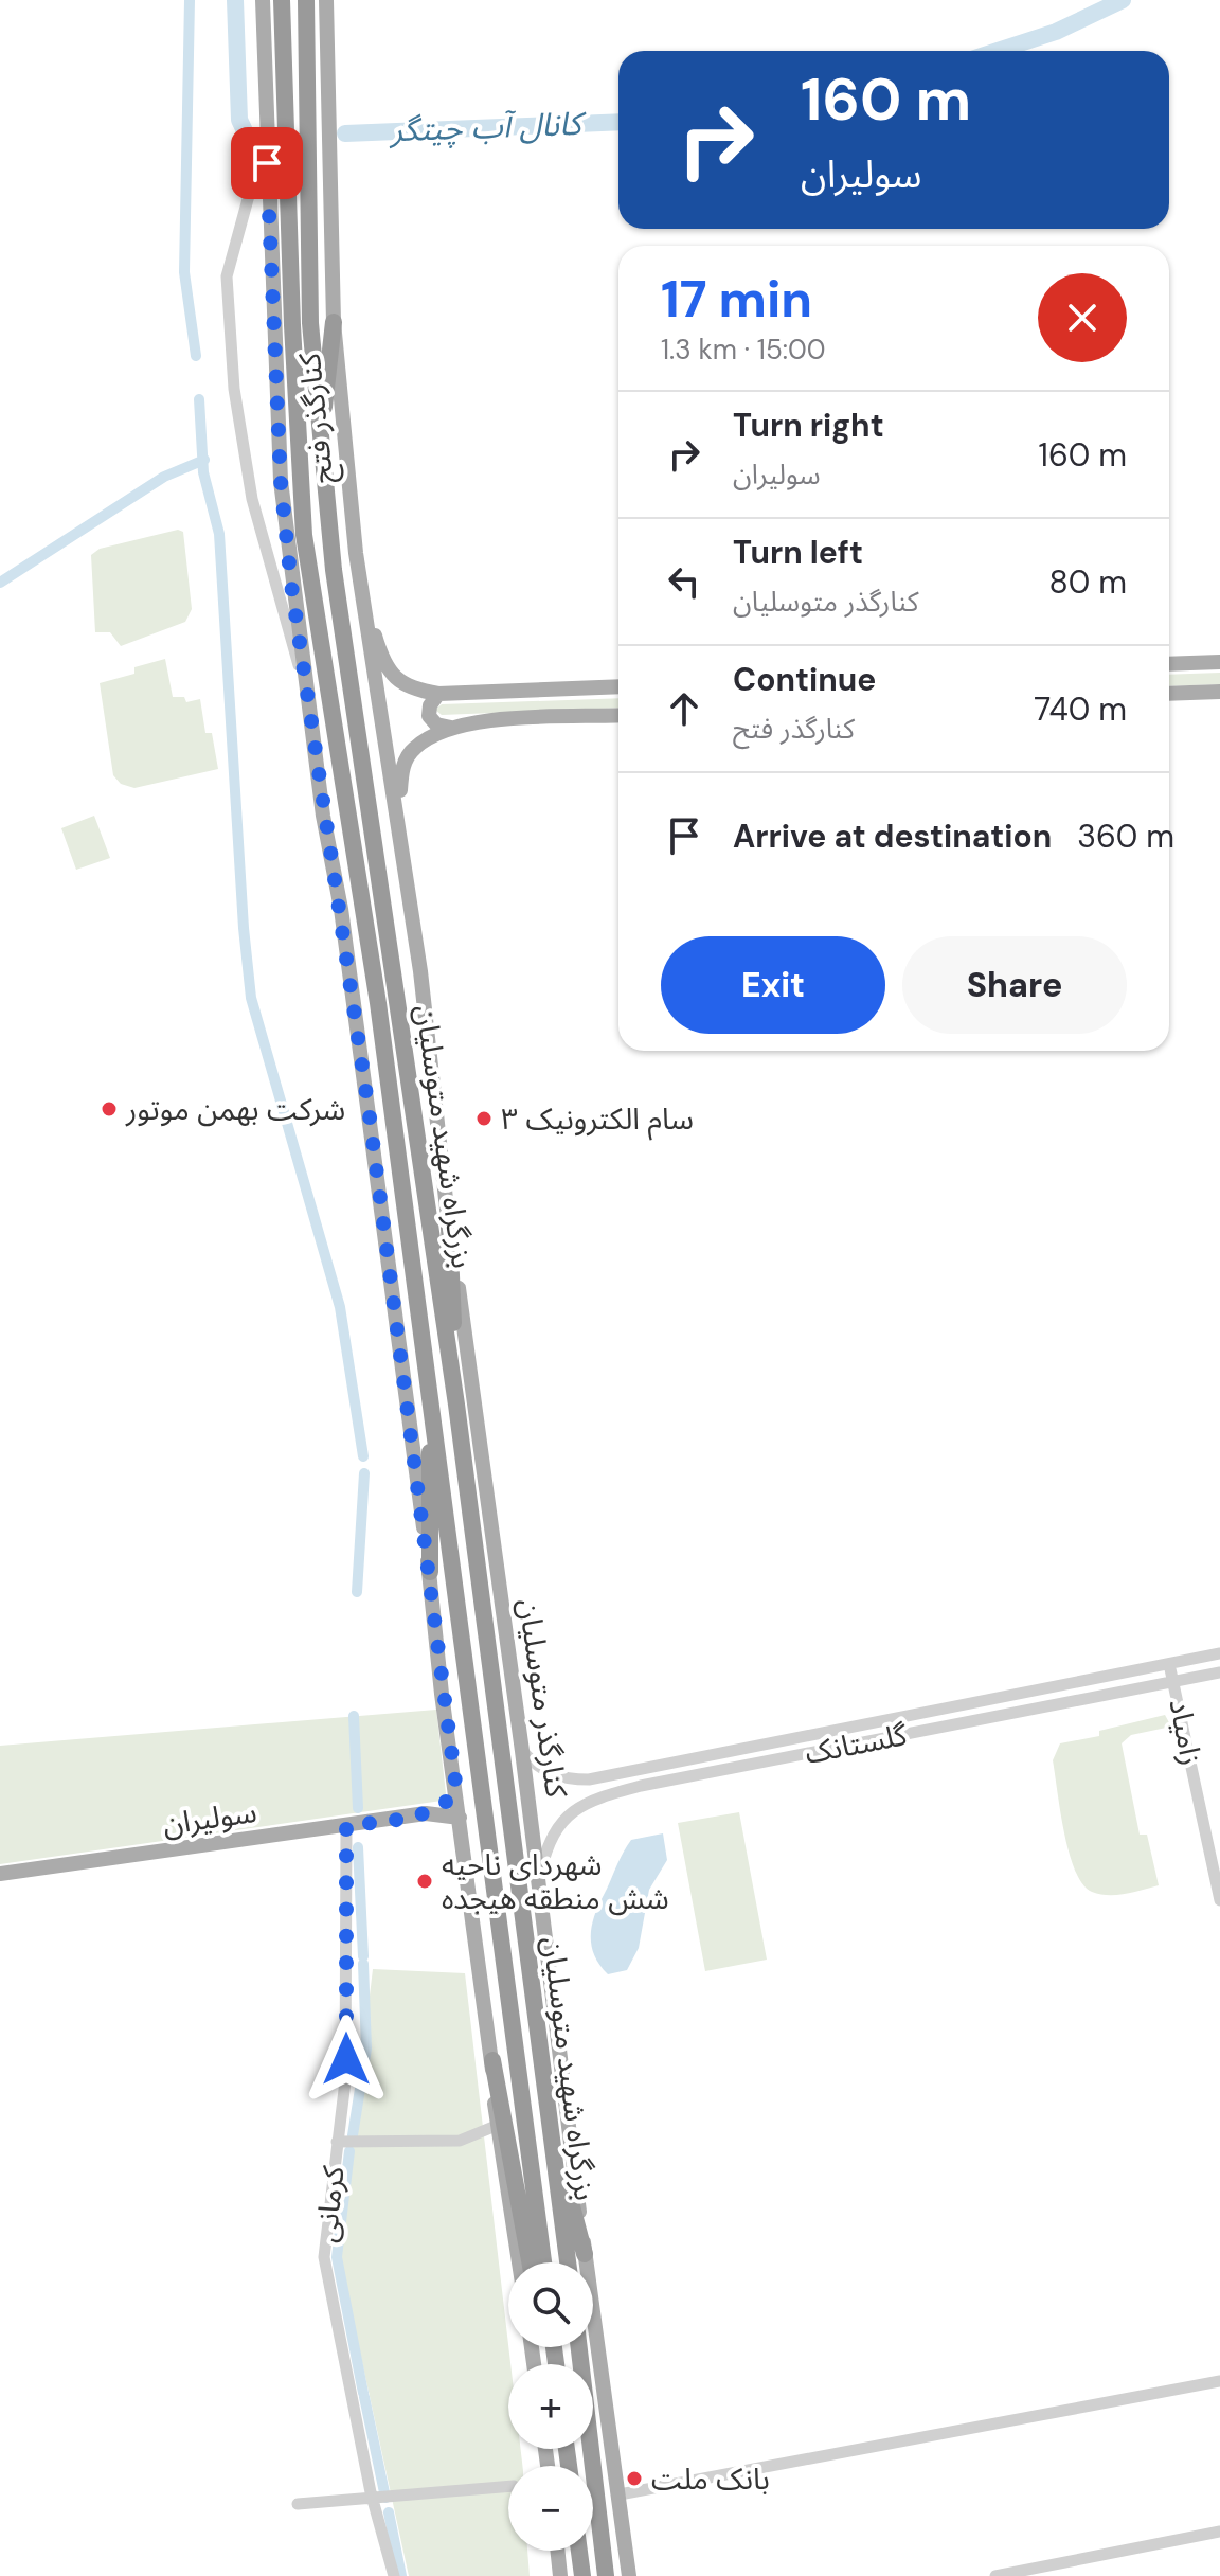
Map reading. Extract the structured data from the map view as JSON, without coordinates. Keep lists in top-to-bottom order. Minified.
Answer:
{"streets":{"highway":["بزرگراه شهید متوسلیان"],"main road":["کنارگذر فتح","کنارگذر متوسلیان","سولیران"],"street":["زامیاد","گلستانک","کرمانی"]},"crossings":[["کنارگذر فتح","کنارگذر متوسلیان"],["کنارگذر متوسلیان","گلستانک"],["زامیاد","گلستانک"],["سولیران","کرمانی"]],"water":["کانال آب چیتگر"],"places":["شركت بهمن موتور","سام الکترونیک ۳","شهردای ناحیه شش منطقه هیجده","بانک ملت"],"page":{"turn":["160 m","سولیران"],"heading":["17 min","1.3 km · 15:00"],"list":[{"name":"Turn right","note":"سولیران","value":"160 m"},{"name":"Turn left","note":"کنارگذر متوسلیان","value":"80 m"},{"name":"Continue","note":"کنارگذر فتح","value":"740 m"},{"name":"Arrive at destination","value":"360 m"}],"buttons":["Exit","Share"],"map_buttons":["+","−"]}}
